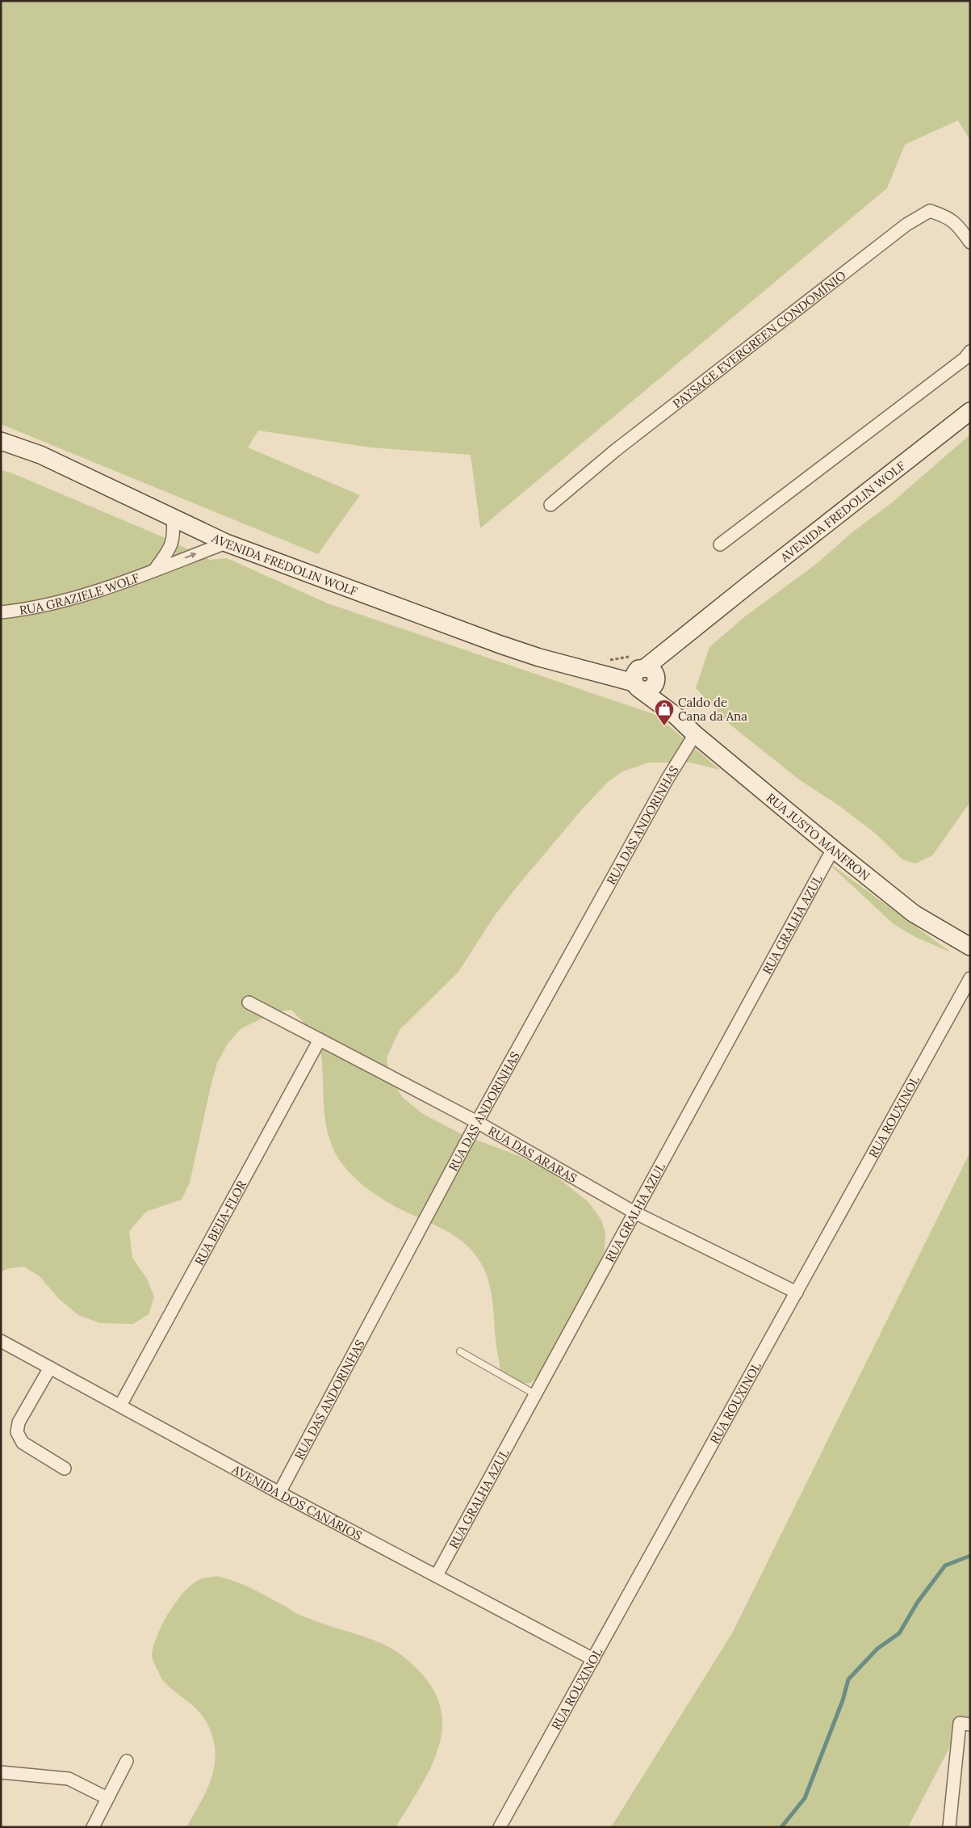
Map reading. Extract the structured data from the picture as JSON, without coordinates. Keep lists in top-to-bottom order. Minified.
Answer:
{"streets":{"main road":["AVENIDA FREDOLIN WOLF","RUA JUSTO MANFRON"],"street":["PAYSAGE EVERGREEN CONDOMÍNIO","RUA GRAZIELE WOLF","RUA DAS ANDORINHAS","RUA GRALHA AZUL","RUA ROUXINOL","RUA DAS ARARAS","RUA BEIJA-FLOR","AVENIDA DOS CANÁRIOS"]},"crossings":[["AVENIDA FREDOLIN WOLF","RUA GRAZIELE WOLF"],["AVENIDA FREDOLIN WOLF","RUA JUSTO MANFRON"],["RUA DAS ANDORINHAS","RUA JUSTO MANFRON"],["RUA DAS ANDORINHAS","RUA DAS ARARAS"],["RUA DAS ANDORINHAS","AVENIDA DOS CANÁRIOS"],["RUA JUSTO MANFRON","RUA GRALHA AZUL"],["RUA GRALHA AZUL","RUA DAS ARARAS"],["RUA GRALHA AZUL","AVENIDA DOS CANÁRIOS"],["RUA ROUXINOL","RUA DAS ARARAS"],["RUA ROUXINOL","AVENIDA DOS CANÁRIOS"],["RUA DAS ARARAS","RUA BEIJA-FLOR"],["RUA BEIJA-FLOR","AVENIDA DOS CANÁRIOS"]],"places":{"shop":["Caldo de Cana da Ana"]}}
